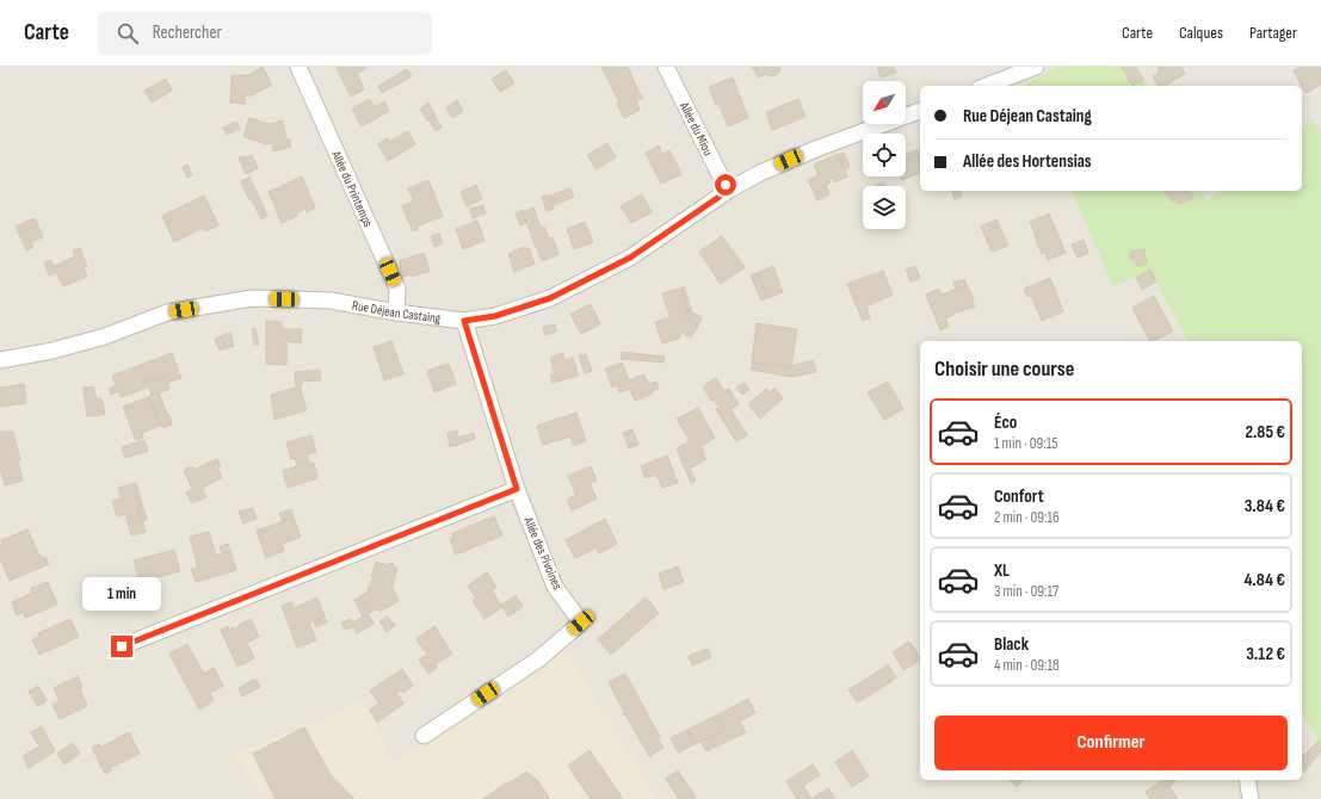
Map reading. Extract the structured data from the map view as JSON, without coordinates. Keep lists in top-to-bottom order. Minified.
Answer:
{"streets":{"street":["Allée du Miou","Allée du Printemps","Rue Déjean Castaing","Allée des Pivoines"]},"crossings":[["Allée du Miou","Rue Déjean Castaing"],["Allée du Printemps","Rue Déjean Castaing"],["Rue Déjean Castaing","Allée des Pivoines"]],"north":"bottom left","page":{"header":"Carte","search":"Rechercher","nav":["Carte","Calques","Partager"],"banner":["Rue Déjean Castaing","Allée des Hortensias"],"heading":"Choisir une course","list":[{"name":"Éco","note":"1 min · 09:15","value":"2.85 €"},{"name":"Confort","note":"2 min · 09:16","value":"3.84 €"},{"name":"XL","note":"3 min · 09:17","value":"4.84 €"},{"name":"Black","note":"4 min · 09:18","value":"3.12 €"}],"bubble":"1 min","buttons":"Confirmer"}}
